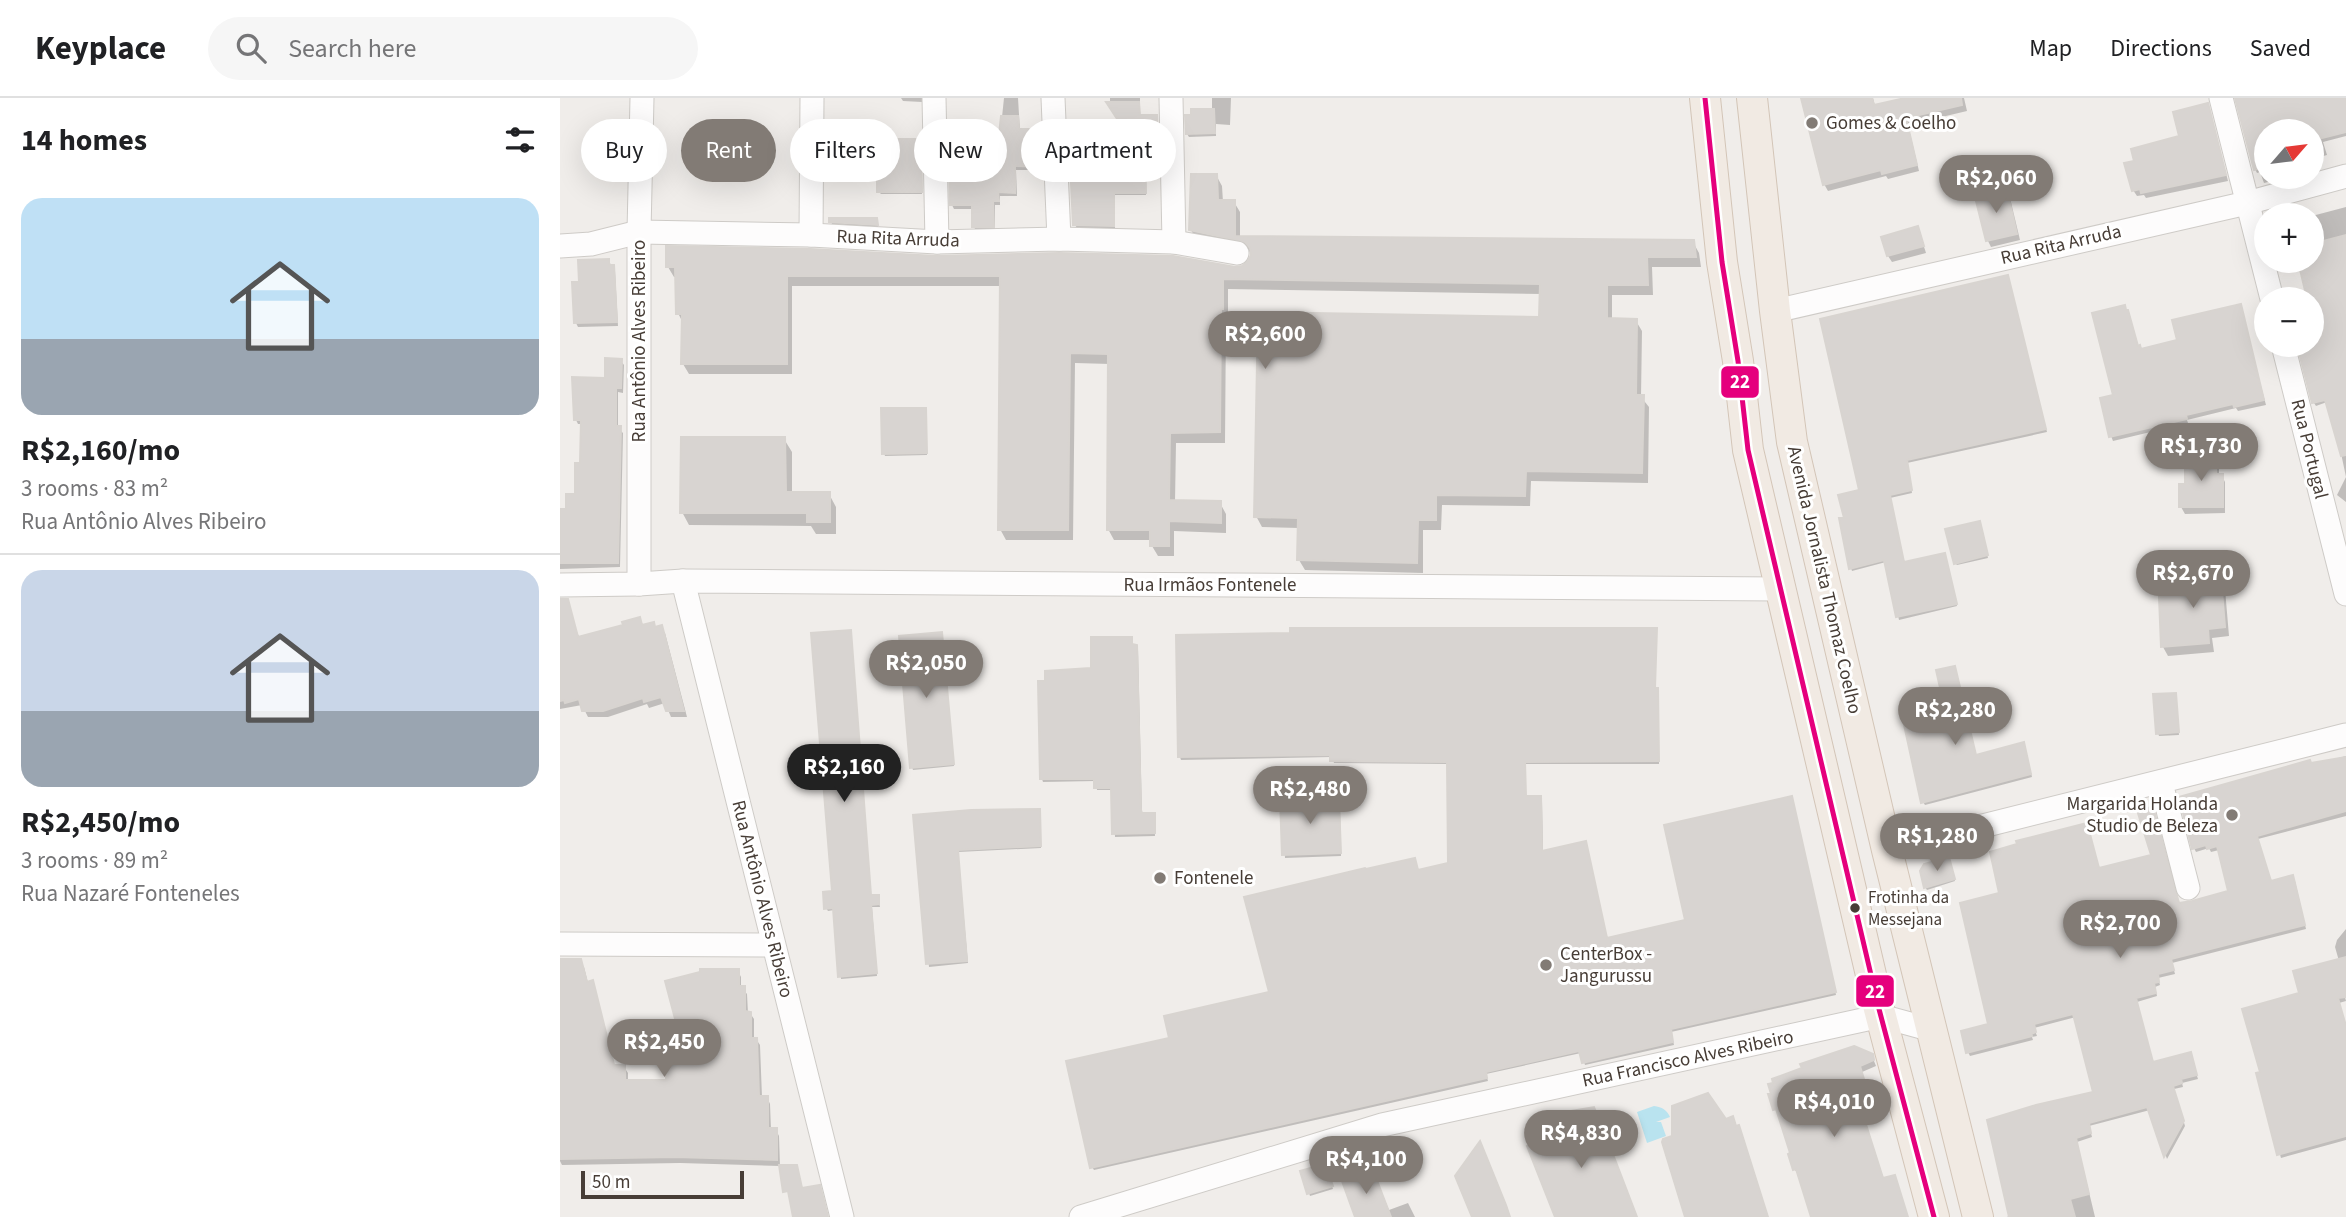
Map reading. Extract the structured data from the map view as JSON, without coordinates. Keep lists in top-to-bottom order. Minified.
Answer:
{"streets":{"main road":["Avenida Jornalista Thomaz Coelho"],"street":["Rua Rita Arruda","Rua Antônio Alves Ribeiro","Rua Portugal","Rua Irmãos Fontenele","Rua Francisco Alves Ribeiro"]},"crossings":[["Rua Rita Arruda","Rua Antônio Alves Ribeiro"],["Rua Rita Arruda","Avenida Jornalista Thomaz Coelho"],["Rua Antônio Alves Ribeiro","Rua Irmãos Fontenele"],["Avenida Jornalista Thomaz Coelho","Rua Francisco Alves Ribeiro"]],"places":["Gomes & Coelho","Margarida Holanda Studio de Beleza","Fontenele","Frotinha da Messejana","CenterBox - Jangurussu"],"lines":["transit line 22"],"scale_bar":"50 m","north":"top right","page":{"header":"Keyplace","search":"Search here","nav":["Map","Directions","Saved"],"heading":"14 homes","map_buttons":["+","−"],"chip":["Buy","Rent","Filters","New","Apartment"],"price":["R$2,060","R$2,600","R$1,730","R$2,670","R$2,050","R$2,280","R$2,160","R$2,480","R$1,280","R$2,700","R$2,450","R$4,010","R$4,830","R$4,100"],"list":[{"name":"R$2,160/mo","note":"3 rooms · 83 m² · Rua Antônio Alves Ribeiro"},{"name":"R$2,450/mo","note":"3 rooms · 89 m² · Rua Nazaré Fonteneles"}],"scale":"50 m"}}
